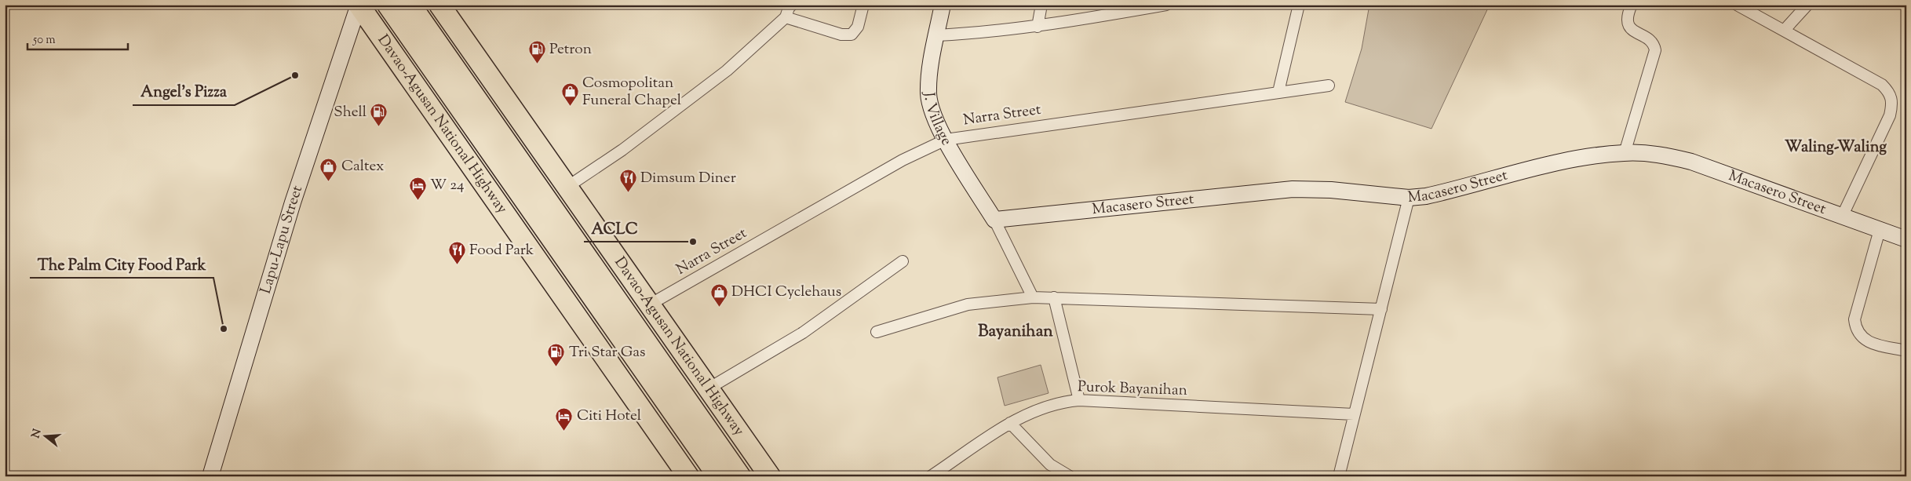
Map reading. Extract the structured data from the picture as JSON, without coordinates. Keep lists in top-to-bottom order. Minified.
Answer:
{"streets":{"highway":["Davao-Agusan National Highway"],"street":["Narra Street","J. Village","Macasero Street","Lapu-Lapu Street","Purok Bayanihan"]},"crossings":[["Narra Street","J. Village"],["Narra Street","Davao-Agusan National Highway"],["J. Village","Macasero Street"],["Davao-Agusan National Highway","Lapu-Lapu Street"]],"districts":["Waling-Waling","Bayanihan"],"places":{"fuel station":["Petron","Shell","Tri Star Gas"],"other":["Angel's Pizza","ACLC","The Palm City Food Park"],"shop":["Cosmopolitan Funeral Chapel","Caltex","DHCI Cyclehaus"],"restaurant":["Dimsum Diner","Food Park"],"hotel":["W 24","Citi Hotel"]},"scale_bar":"50 m","north":"left"}
